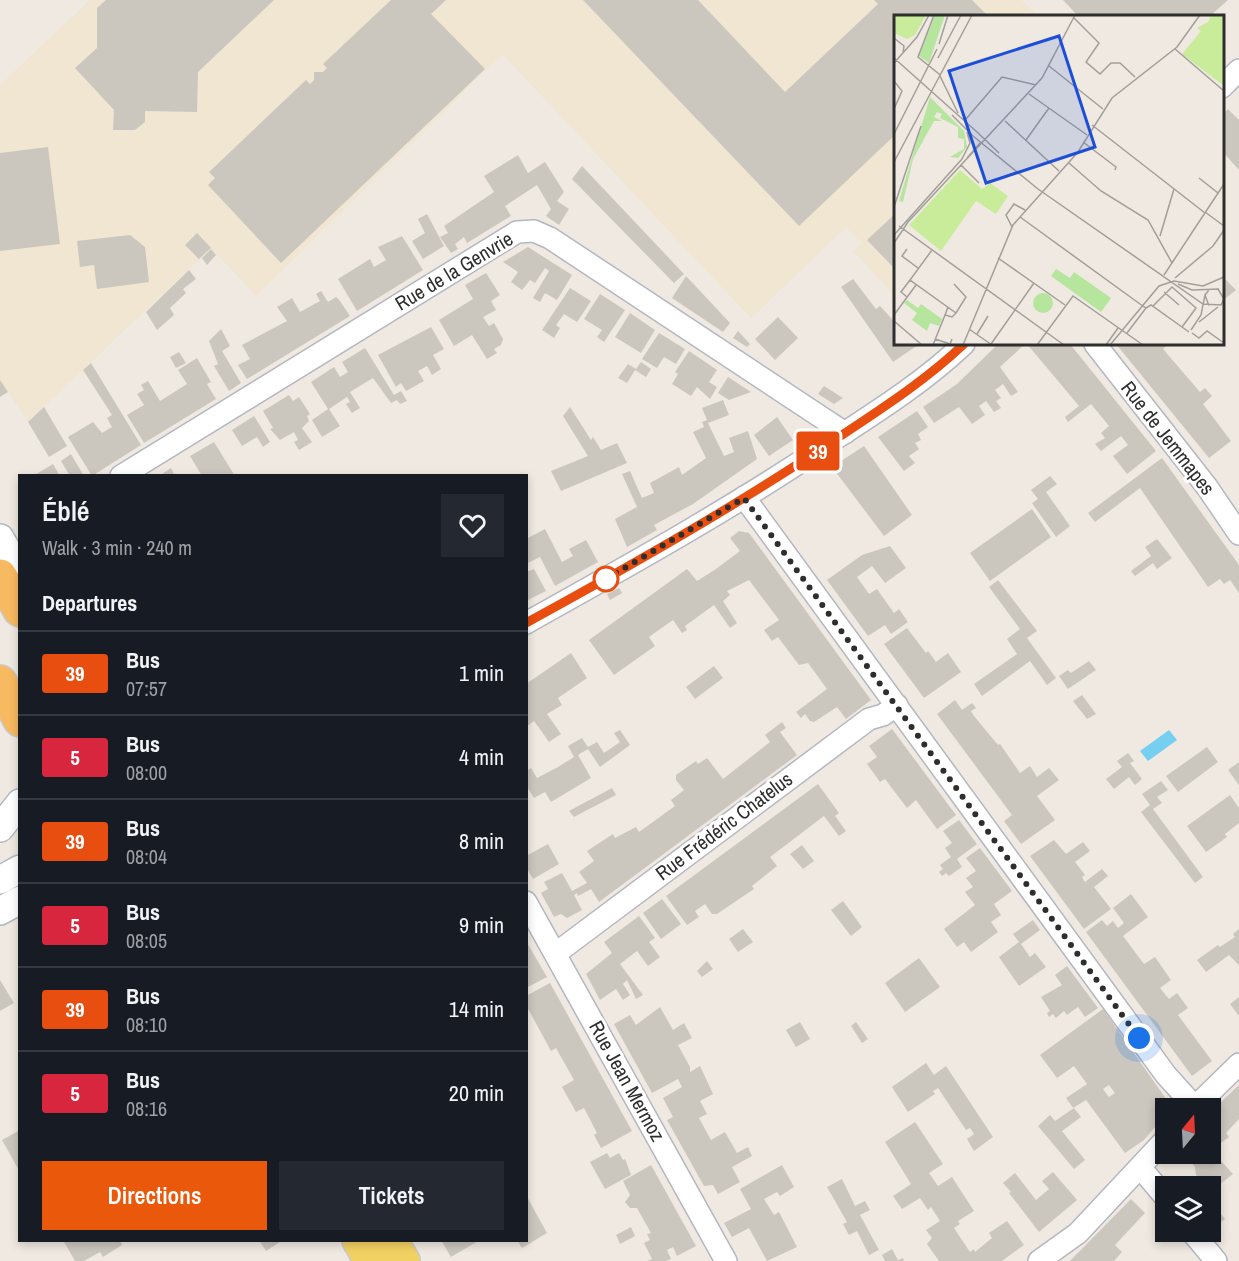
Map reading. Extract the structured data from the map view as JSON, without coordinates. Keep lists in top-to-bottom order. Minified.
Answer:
{"streets":{"street":["Rue de la Genvrie","Rue de Jemmapes","Rue Frédéric Chatelus","Rue Jean Mermoz"]},"crossings":[["Rue Frédéric Chatelus","Rue Jean Mermoz"]],"lines":["bus line 39"],"north":"top","page":{"on_map":"39","heading":[["Éblé","Walk · 3 min · 240 m"],"Departures"],"list":[{"mark":"39","name":"Bus","note":"07:57","value":"1 min"},{"mark":"5","name":"Bus","note":"08:00","value":"4 min"},{"mark":"39","name":"Bus","note":"08:04","value":"8 min"},{"mark":"5","name":"Bus","note":"08:05","value":"9 min"},{"mark":"39","name":"Bus","note":"08:10","value":"14 min"},{"mark":"5","name":"Bus","note":"08:16","value":"20 min"}],"buttons":["Directions","Tickets"]}}
